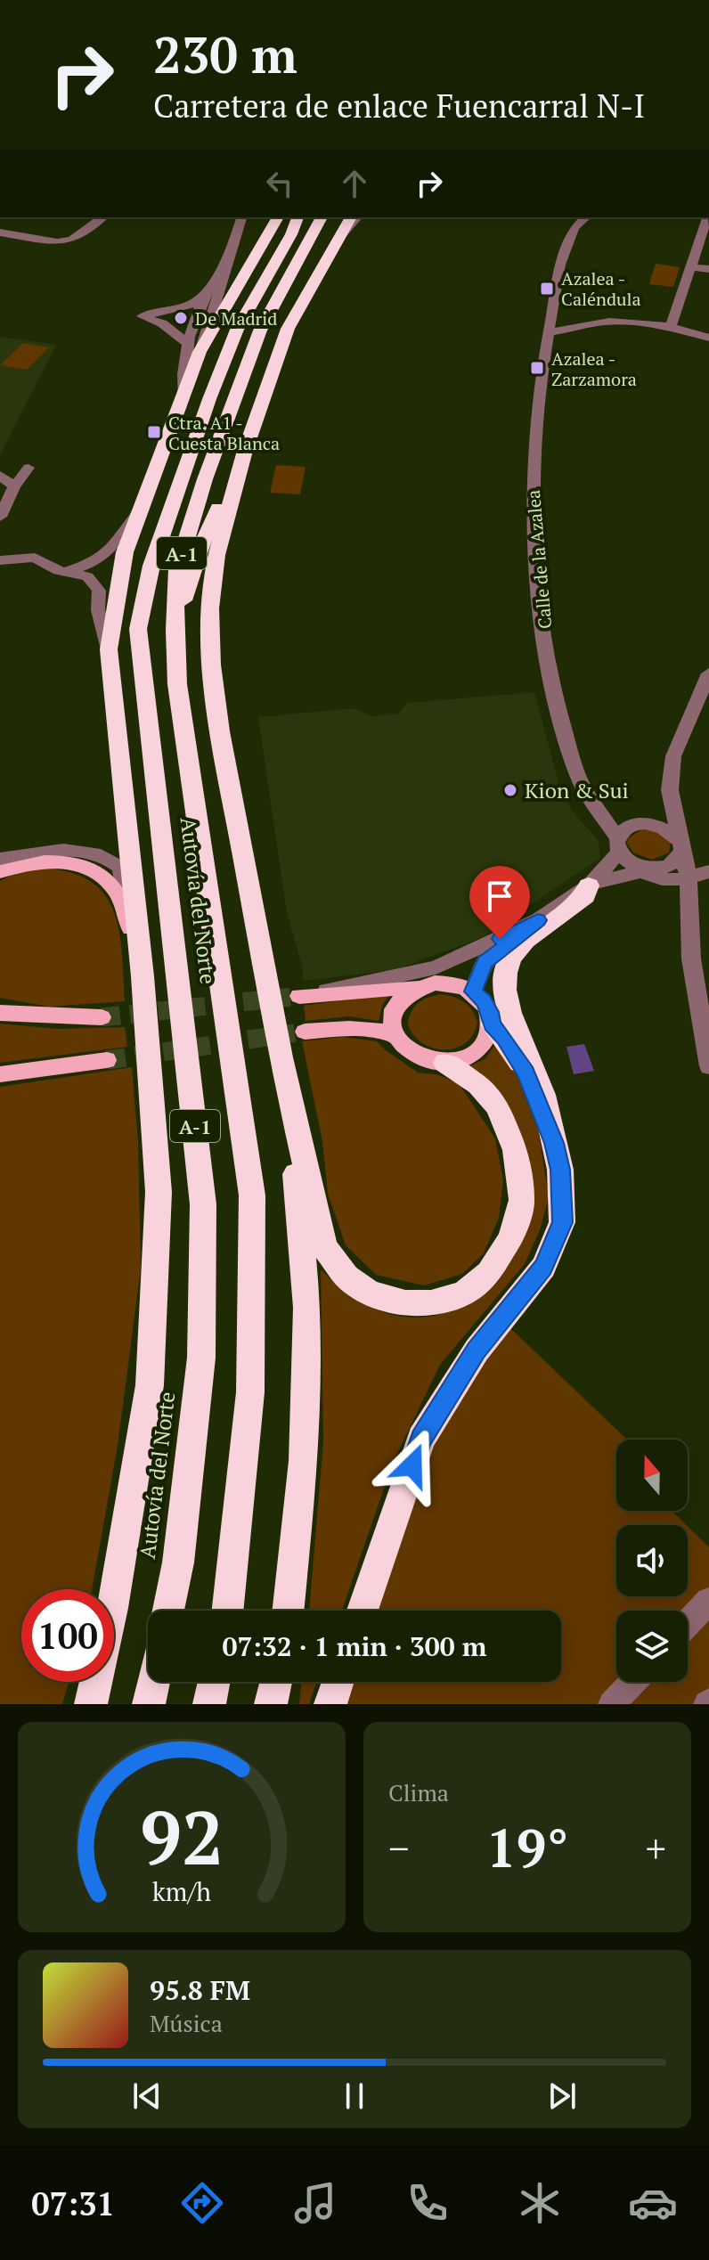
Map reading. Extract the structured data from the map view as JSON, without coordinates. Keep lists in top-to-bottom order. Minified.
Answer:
{"streets":{"highway":["A-1","Autovía del Norte"],"street":["Calle de la Azalea"]},"places":{"transit":["Azalea - Caléndula","Azalea - Zarzamora","Ctra. A1 - Cuesta Blanca"],"other":["De Madrid","Kion & Sui"]},"north":"top","page":{"turn":["230 m","Carretera de enlace Fuencarral N-I"],"limit":"100","trip":"07:32 · 1 min · 300 m","tile":"Clima","heat":["−","19°","+"],"song":["95.8 FM","Música"],"tabs":"07:31","gauge":["92","km/h"]}}
